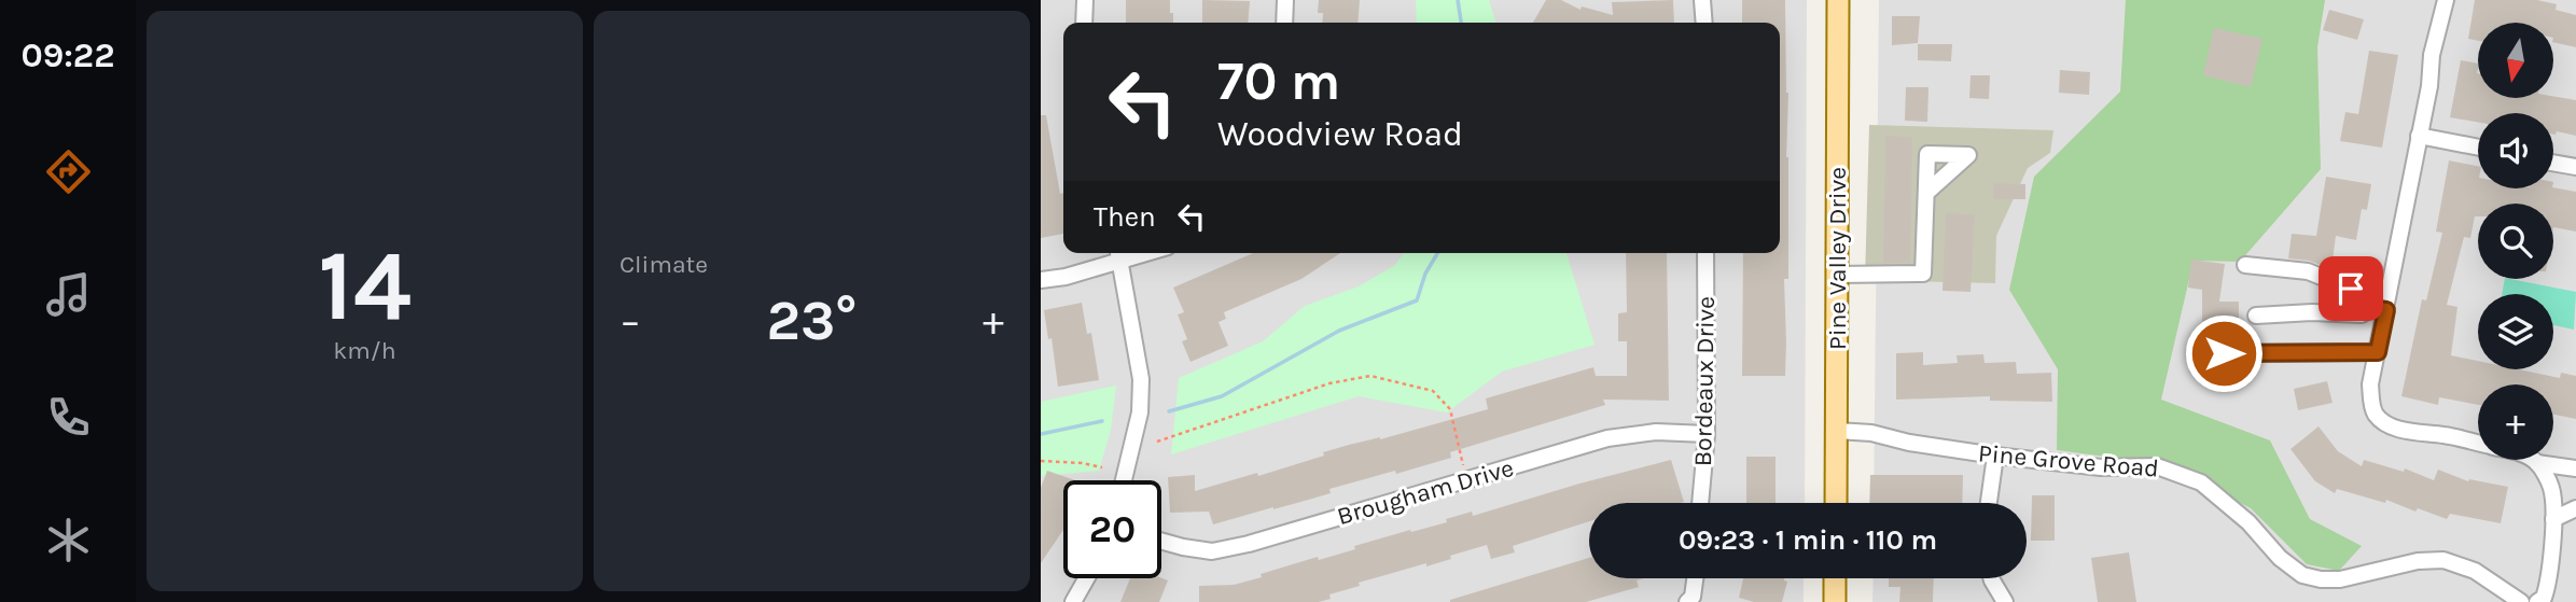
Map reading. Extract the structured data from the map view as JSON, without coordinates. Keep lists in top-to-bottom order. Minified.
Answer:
{"streets":{"main road":["Pine Valley Drive"],"street":["Bordeaux Drive","Pine Grove Road","Brougham Drive"]},"crossings":[["Pine Valley Drive","Pine Grove Road"],["Bordeaux Drive","Brougham Drive"]],"north":"bottom","page":{"tabs":"09:22","tile":[["14","km/h"],"Climate"],"map_buttons":"+","turn":["70 m","Woodview Road"],"then":"Then","heat":["−","23°","+"],"limit":"20","trip":"09:23 · 1 min · 110 m"}}
